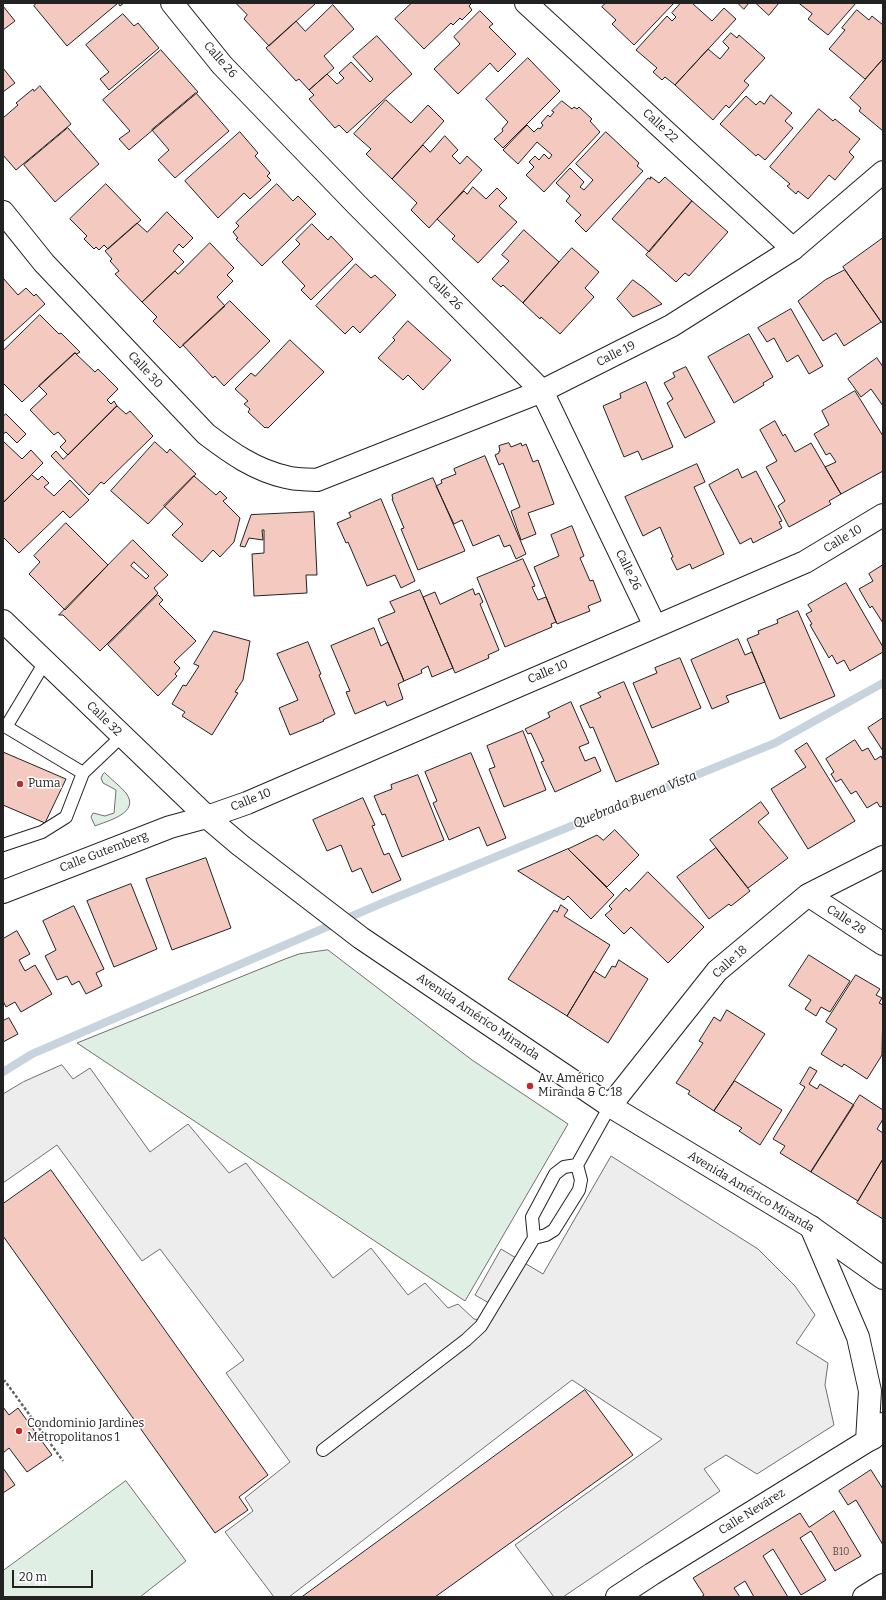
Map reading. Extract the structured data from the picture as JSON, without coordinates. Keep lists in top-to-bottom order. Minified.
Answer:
{"streets":{"street":["Calle 26","Calle 22","Calle 19","Calle 30","Calle 10","Calle 32","Calle Gutemberg","Calle 28","Calle 18","Avenida Américo Miranda","Calle Nevárez"]},"crossings":[["Calle 26","Calle 19"],["Calle 26","Calle 10"],["Calle 22","Calle 19"],["Calle 19","Calle 30"],["Calle 10","Calle 32"],["Calle 10","Calle Gutemberg"],["Calle 10","Avenida Américo Miranda"],["Calle 32","Calle Gutemberg"],["Calle 32","Avenida Américo Miranda"],["Calle Gutemberg","Avenida Américo Miranda"],["Calle 28","Calle 18"],["Calle 18","Avenida Américo Miranda"]],"water":["Quebrada Buena Vista"],"places":["Puma","Av. Américo Miranda & C. 18","Condominio Jardines Metropolitanos 1"],"house_numbers":["B10"],"scale_bar":"20 m"}
